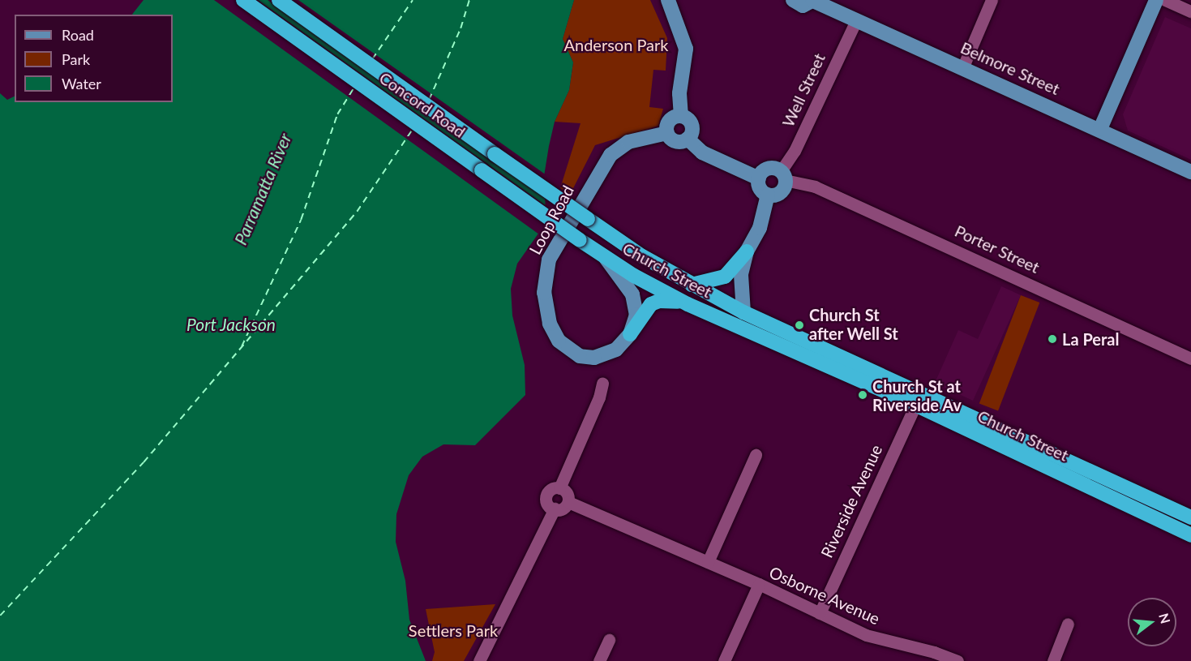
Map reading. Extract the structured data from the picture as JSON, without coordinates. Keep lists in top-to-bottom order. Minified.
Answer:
{"streets":{"highway":["Concord Road","Church Street"],"main road":["Belmore Street","Loop Road"],"street":["Well Street","Porter Street","Riverside Avenue","Osborne Avenue"]},"crossings":[["Belmore Street","Well Street"],["Well Street","Porter Street"],["Concord Road","Church Street"],["Loop Road","Church Street"],["Church Street","Riverside Avenue"],["Riverside Avenue","Osborne Avenue"]],"water":["Parramatta River","Port Jackson"],"parks":["Anderson Park","Settlers Park"],"places":["Church St after Well St","La Peral","Church St at Riverside Av"],"legend":["Road","Park","Water"],"north":"right"}
